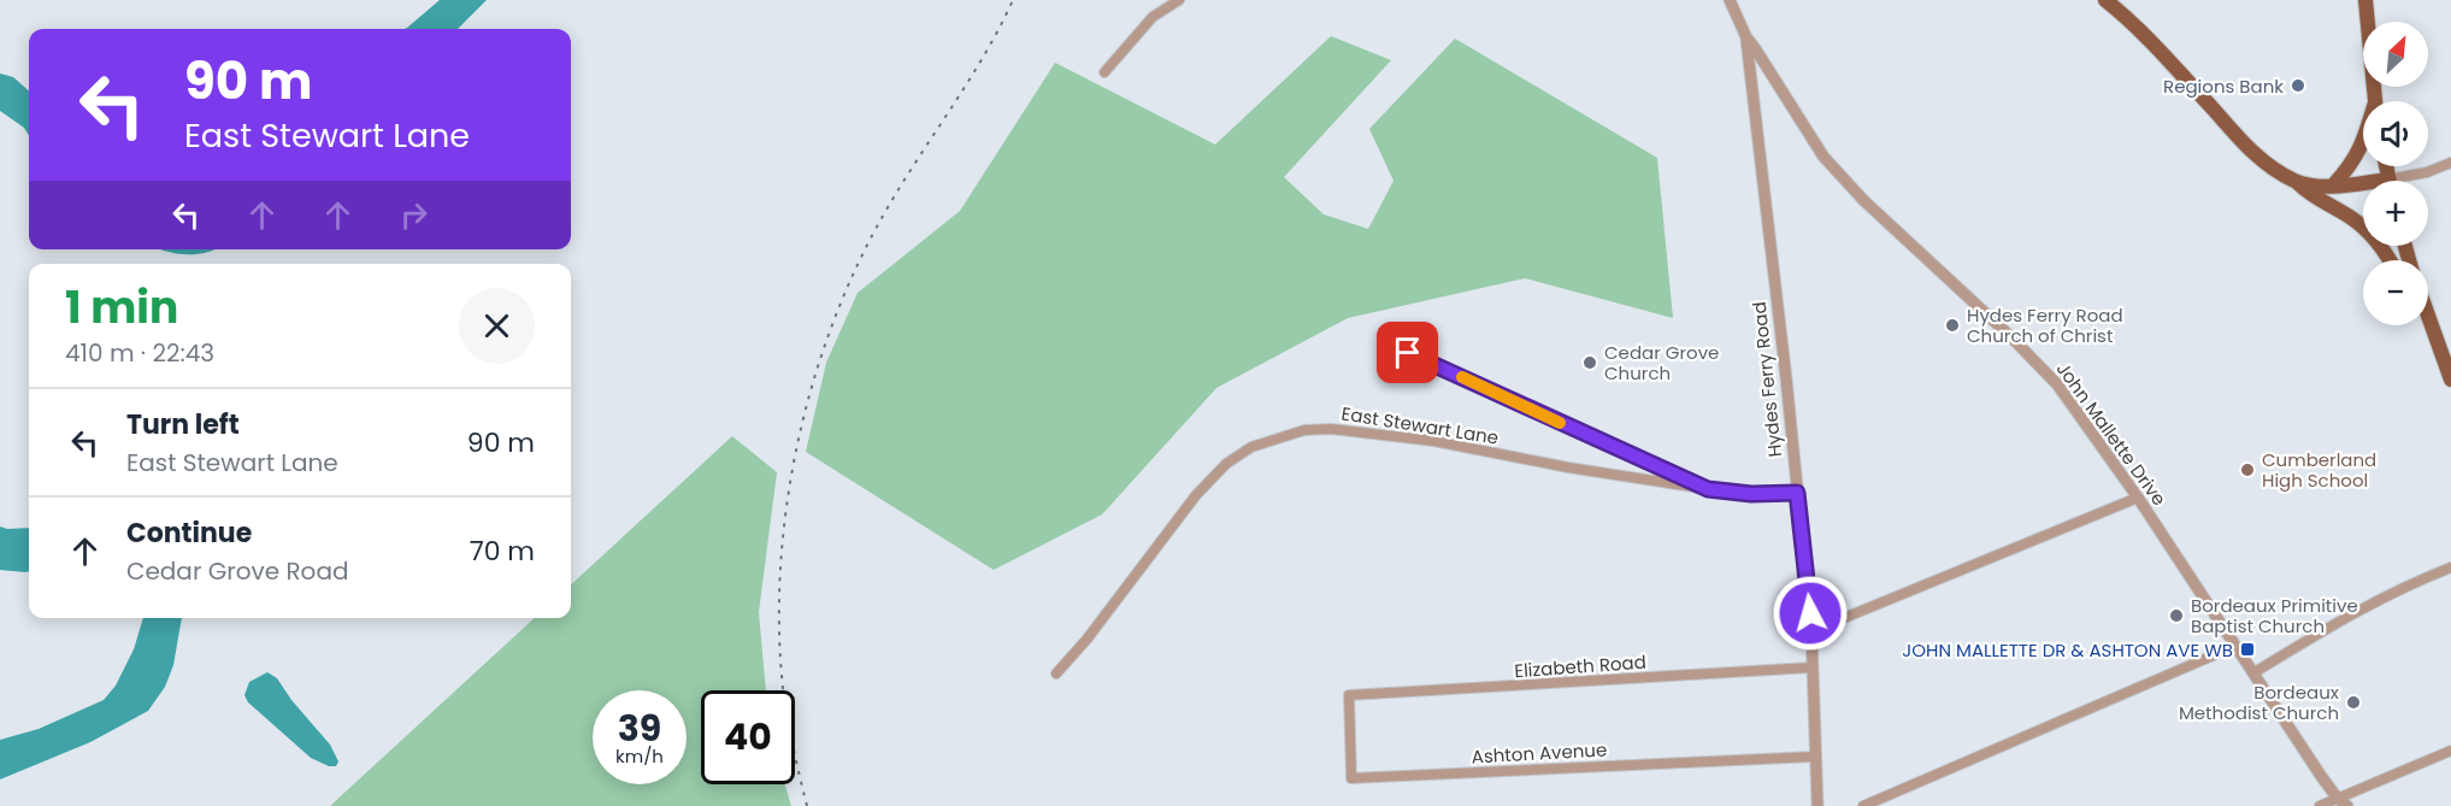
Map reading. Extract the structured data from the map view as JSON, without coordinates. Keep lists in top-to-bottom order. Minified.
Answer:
{"streets":{"street":["Hydes Ferry Road","East Stewart Lane","John Mallette Drive","Elizabeth Road","Ashton Avenue"]},"crossings":[["Hydes Ferry Road","East Stewart Lane"],["Hydes Ferry Road","John Mallette Drive"],["Hydes Ferry Road","Elizabeth Road"],["Hydes Ferry Road","Ashton Avenue"],["Elizabeth Road","Ashton Avenue"]],"places":{"other":["Regions Bank","Hydes Ferry Road Church of Christ","Cedar Grove Church","Cumberland High School","Bordeaux Primitive Baptist Church","Bordeaux Methodist Church"],"transit":["JOHN MALLETTE DR & ASHTON AVE WB"]},"north":"top right","page":{"map_buttons":["+","−"],"turn":["90 m","East Stewart Lane"],"heading":["1 min","410 m · 22:43"],"list":[{"name":"Turn left","note":"East Stewart Lane","value":"90 m"},{"name":"Continue","note":"Cedar Grove Road","value":"70 m"}],"speed":"39 km/h","limit":"40"}}
